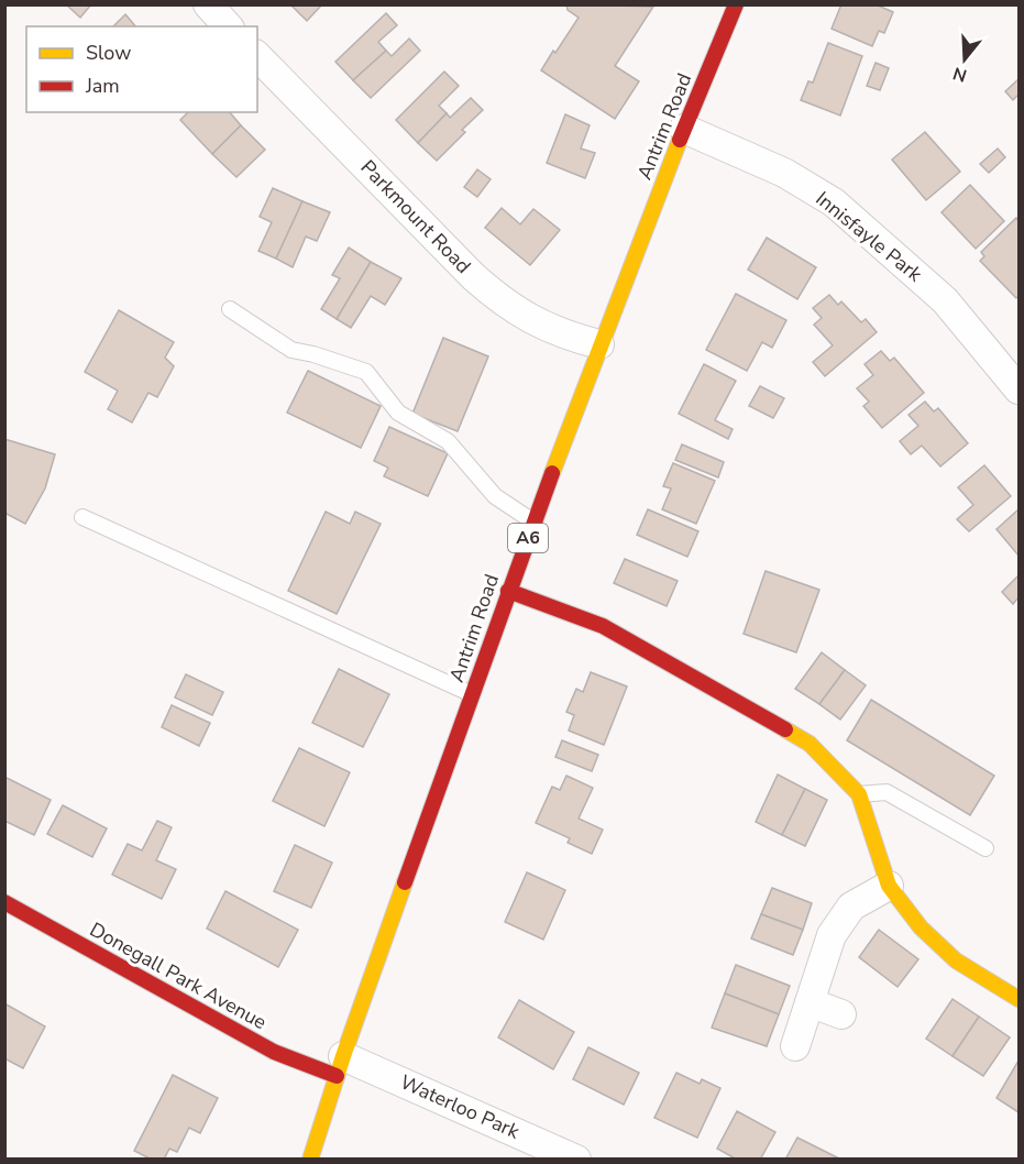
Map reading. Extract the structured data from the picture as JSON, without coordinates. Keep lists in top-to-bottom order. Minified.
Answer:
{"streets":{"main road":["Antrim Road","A6","Donegall Park Avenue"],"street":["Parkmount Road","Innisfayle Park","Waterloo Park"]},"crossings":[["Antrim Road","Parkmount Road"],["Antrim Road","Innisfayle Park"],["Antrim Road","Donegall Park Avenue"],["Antrim Road","Waterloo Park"],["Donegall Park Avenue","Waterloo Park"]],"legend":["Slow","Jam"],"north":"bottom"}
